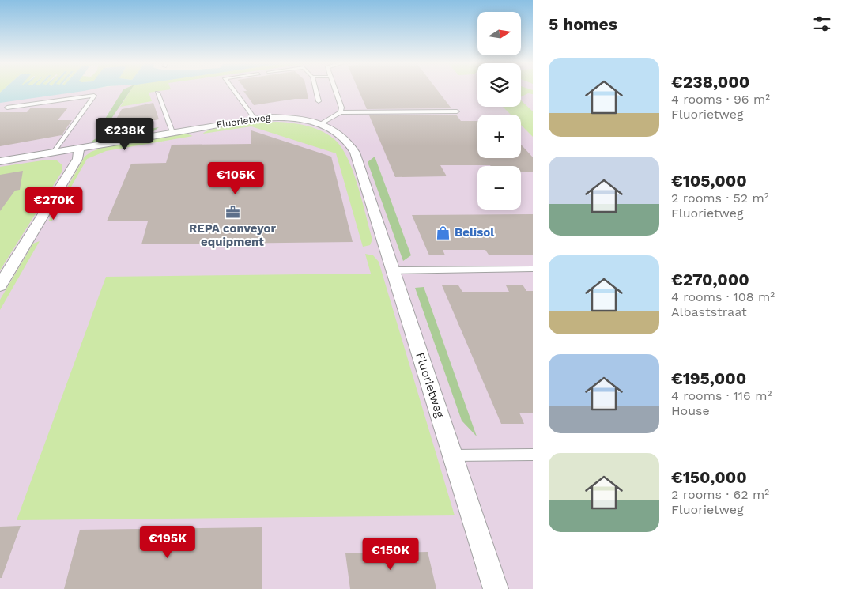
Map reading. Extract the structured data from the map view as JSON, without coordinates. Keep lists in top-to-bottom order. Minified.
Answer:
{"streets":{"street":["Fluorietweg"]},"places":{"office":["REPA conveyor equipment"],"shop":["Belisol"]},"north":"right","page":{"heading":"5 homes","map_buttons":["+","−"],"list":[{"name":"€238,000","note":"4 rooms · 96 m² · Fluorietweg"},{"name":"€105,000","note":"2 rooms · 52 m² · Fluorietweg"},{"name":"€270,000","note":"4 rooms · 108 m² · Albaststraat"},{"name":"€195,000","note":"4 rooms · 116 m² · House"},{"name":"€150,000","note":"2 rooms · 62 m² · Fluorietweg"}],"price":["€238K","€105K","€270K","€195K","€150K"]}}
